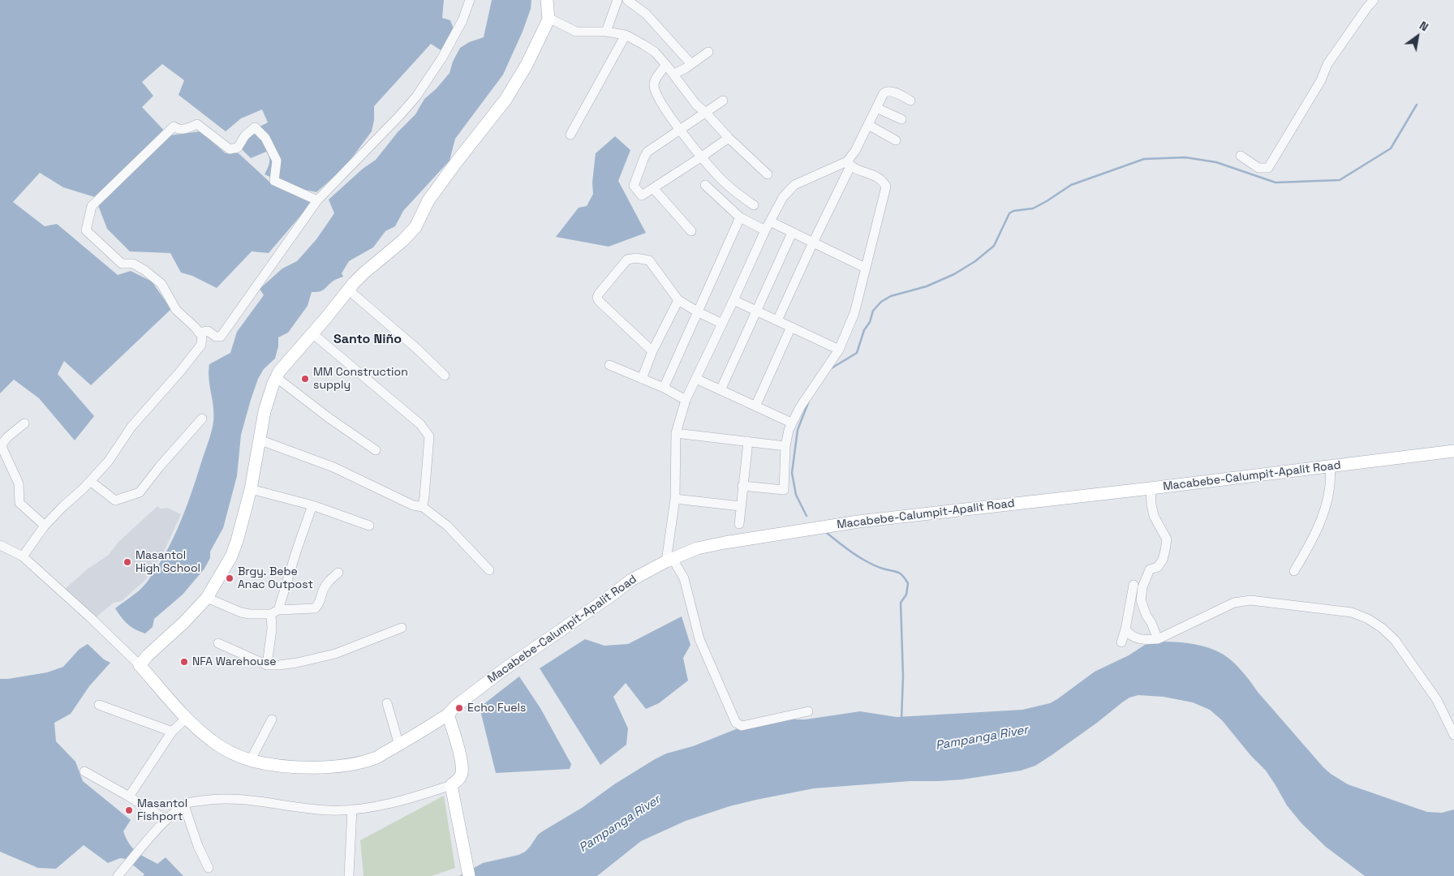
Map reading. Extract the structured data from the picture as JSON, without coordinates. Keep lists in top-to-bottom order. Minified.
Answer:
{"streets":{"main road":["Macabebe-Calumpit-Apalit Road"]},"districts":["Santo Niño"],"water":["Pampanga River"],"places":["MM Construction supply","Masantol High School","Brgy. Bebe Anac Outpost","NFA Warehouse","Echo Fuels","Masantol Fishport"],"north":"top right"}
